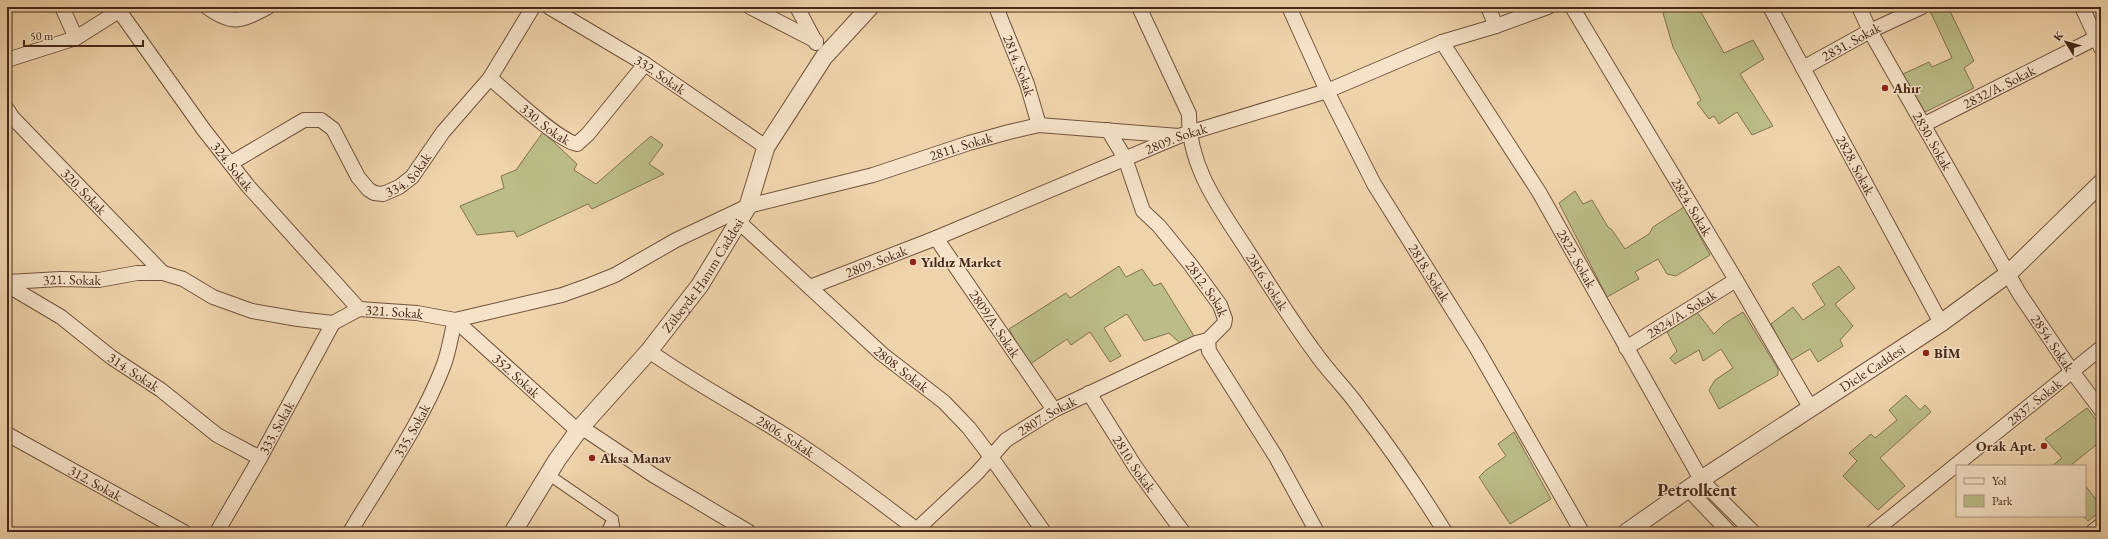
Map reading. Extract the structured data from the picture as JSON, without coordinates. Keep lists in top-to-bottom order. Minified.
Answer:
{"streets":{"street":["2831. Sokak","2814. Sokak","332. Sokak","2832/A. Sokak","330. Sokak","2809. Sokak","2830. Sokak","2811. Sokak","2828. Sokak","324. Sokak","334. Sokak","320. Sokak","2824. Sokak","2822. Sokak","2818. Sokak","Zübeyde Hanım Caddesi","321. Sokak","2816. Sokak","2812. Sokak","2824/A. Sokak","2809/A. Sokak","2854. Sokak","Dicle Caddesi","2808. Sokak","314. Sokak","352. Sokak","2837. Sokak","2807. Sokak","333. Sokak","335. Sokak","2806. Sokak","2810. Sokak","312. Sokak"]},"crossings":[["2831. Sokak","2830. Sokak"],["2831. Sokak","2828. Sokak"],["2814. Sokak","2811. Sokak"],["332. Sokak","330. Sokak"],["332. Sokak","Zübeyde Hanım Caddesi"],["2832/A. Sokak","2830. Sokak"],["330. Sokak","334. Sokak"],["2809. Sokak","2811. Sokak"],["2809. Sokak","2822. Sokak"],["2809. Sokak","2818. Sokak"],["2809. Sokak","2816. Sokak"],["2809. Sokak","2812. Sokak"],["2809. Sokak","2809/A. Sokak"],["2809. Sokak","2808. Sokak"],["2830. Sokak","2854. Sokak"],["2830. Sokak","Dicle Caddesi"],["2811. Sokak","Zübeyde Hanım Caddesi"],["2811. Sokak","321. Sokak"],["2811. Sokak","2816. Sokak"],["2811. Sokak","2812. Sokak"],["2828. Sokak","Dicle Caddesi"],["324. Sokak","334. Sokak"],["324. Sokak","321. Sokak"],["320. Sokak","321. Sokak"],["2824. Sokak","2824/A. Sokak"],["2824. Sokak","Dicle Caddesi"],["2822. Sokak","2824/A. Sokak"],["2822. Sokak","Dicle Caddesi"],["Zübeyde Hanım Caddesi","321. Sokak"],["Zübeyde Hanım Caddesi","2808. Sokak"],["Zübeyde Hanım Caddesi","352. Sokak"],["Zübeyde Hanım Caddesi","2806. Sokak"],["321. Sokak","314. Sokak"],["321. Sokak","352. Sokak"],["321. Sokak","333. Sokak"],["321. Sokak","335. Sokak"],["2812. Sokak","2807. Sokak"],["2809/A. Sokak","2807. Sokak"],["2854. Sokak","Dicle Caddesi"],["2854. Sokak","2837. Sokak"],["2808. Sokak","2807. Sokak"],["314. Sokak","333. Sokak"],["352. Sokak","335. Sokak"],["2807. Sokak","2806. Sokak"],["2807. Sokak","2810. Sokak"]],"districts":["Petrolkent"],"places":["Ahır","Yıldız Market","BİM","Orak Apt.","Aksa Manav"],"legend":["Yol","Park"],"scale_bar":"50 m","north":"top left"}
